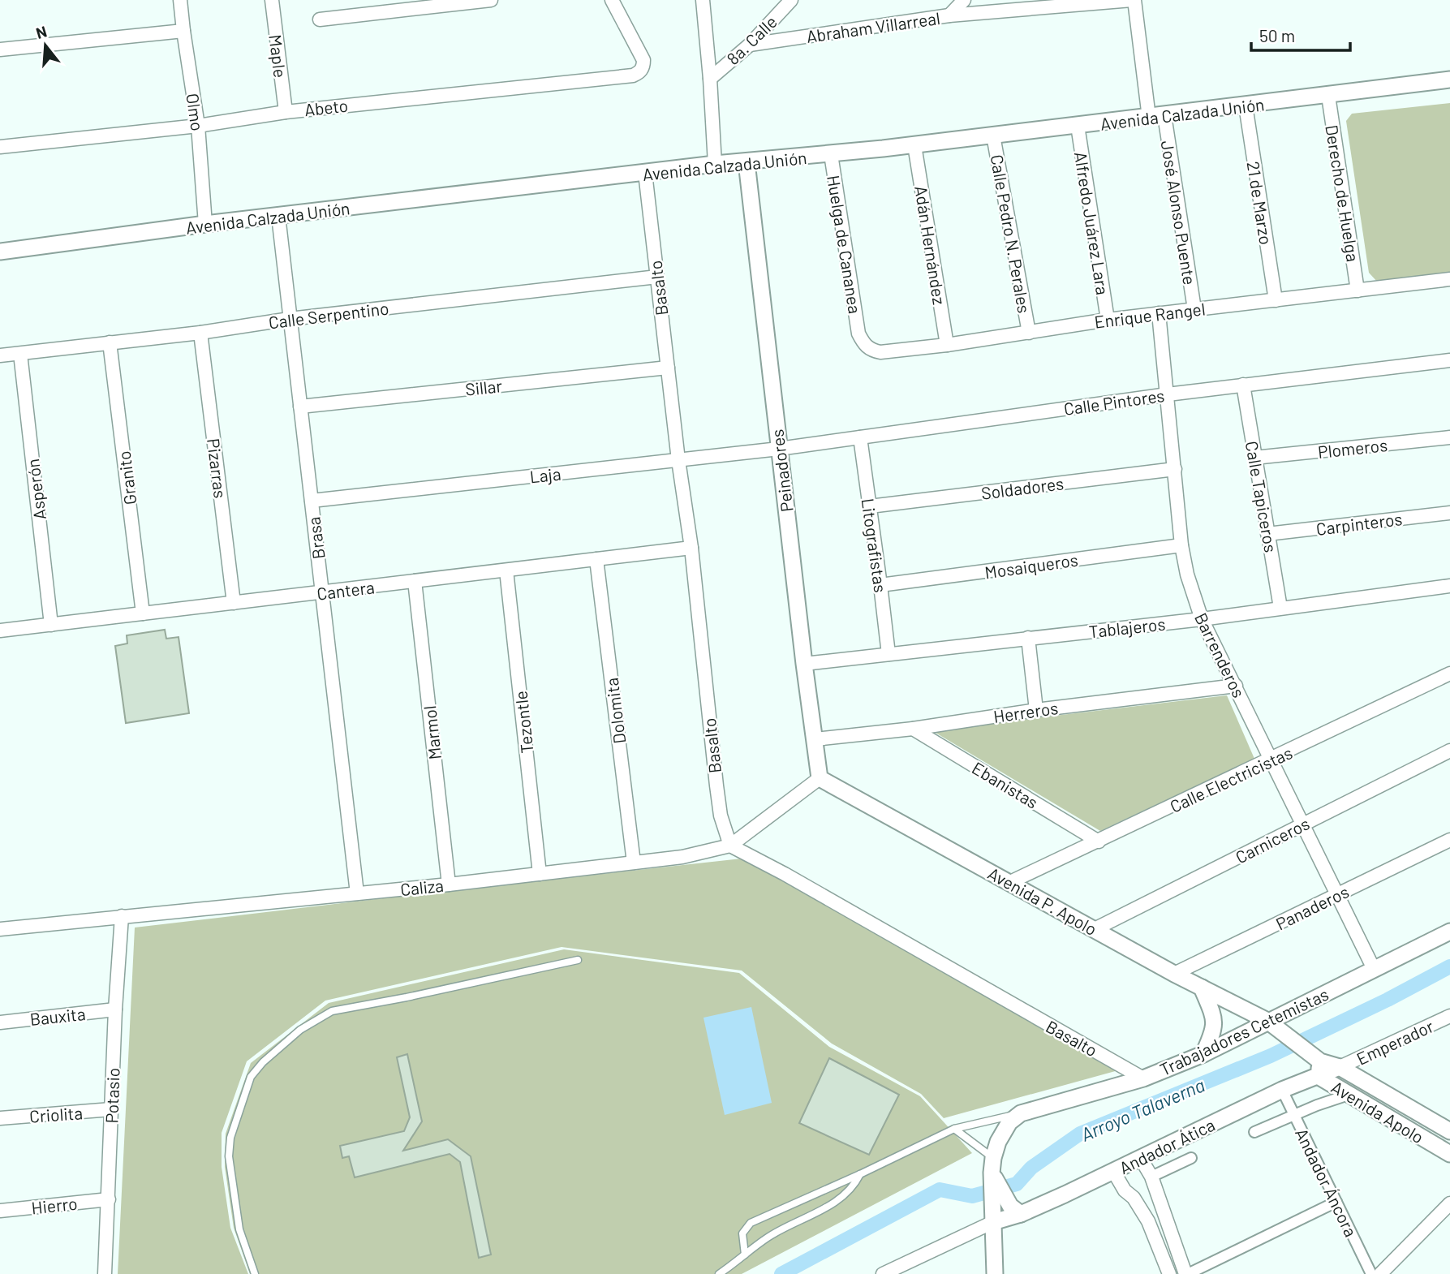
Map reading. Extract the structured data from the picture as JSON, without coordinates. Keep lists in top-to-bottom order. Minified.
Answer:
{"streets":{"street":["Abraham Villarreal","8a. Calle","Maple","Abeto","Olmo","Avenida Calzada Unión","Derecho de Huelga","21 de Marzo","José Alonso Puente","Alfredo Juárez Lara","Calle Pedro N. Perales","Huelga de Cananea","Adán Hernández","Basalto","Calle Serpentino","Enrique Rangel","Sillar","Calle Pintores","Plomeros","Pizarras","Peinadores","Laja","Granito","Soldadores","Asperón","Calle Tapiceros","Carpinteros","Brasa","Litografistas","Mosaiqueros","Cantera","Tablajeros","Barrenderos","Dolomita","Herreros","Tezontle","Marmol","Calle Electricistas","Ebanistas","Carniceros","Caliza","Avenida P. Apolo","Panaderos","Bauxita","Trabajadores Cetemistas","Emperador","Potasio","Avenida Apolo","Criolita","Andador Ática","Andador Áncora","Hierro"]},"crossings":[["Abraham Villarreal","8a. Calle"],["Abraham Villarreal","José Alonso Puente"],["Maple","Abeto"],["Abeto","Olmo"],["Olmo","Avenida Calzada Unión"],["Avenida Calzada Unión","Derecho de Huelga"],["Avenida Calzada Unión","21 de Marzo"],["Avenida Calzada Unión","José Alonso Puente"],["Avenida Calzada Unión","Alfredo Juárez Lara"],["Avenida Calzada Unión","Calle Pedro N. Perales"],["Avenida Calzada Unión","Huelga de Cananea"],["Avenida Calzada Unión","Adán Hernández"],["Avenida Calzada Unión","Basalto"],["Avenida Calzada Unión","Peinadores"],["Avenida Calzada Unión","Brasa"],["Derecho de Huelga","Enrique Rangel"],["21 de Marzo","Enrique Rangel"],["José Alonso Puente","Enrique Rangel"],["Alfredo Juárez Lara","Enrique Rangel"],["Calle Pedro N. Perales","Enrique Rangel"],["Huelga de Cananea","Enrique Rangel"],["Adán Hernández","Enrique Rangel"],["Basalto","Calle Serpentino"],["Basalto","Sillar"],["Basalto","Laja"],["Basalto","Cantera"],["Basalto","Caliza"],["Basalto","Trabajadores Cetemistas"],["Calle Serpentino","Pizarras"],["Calle Serpentino","Granito"],["Calle Serpentino","Asperón"],["Calle Serpentino","Brasa"],["Enrique Rangel","Barrenderos"],["Sillar","Brasa"],["Calle Pintores","Peinadores"],["Calle Pintores","Laja"],["Calle Pintores","Calle Tapiceros"],["Calle Pintores","Litografistas"],["Calle Pintores","Barrenderos"],["Plomeros","Calle Tapiceros"],["Pizarras","Cantera"],["Peinadores","Laja"],["Peinadores","Tablajeros"],["Peinadores","Herreros"],["Peinadores","Caliza"],["Peinadores","Avenida P. Apolo"],["Laja","Brasa"],["Granito","Cantera"],["Soldadores","Litografistas"],["Soldadores","Barrenderos"],["Asperón","Cantera"],["Calle Tapiceros","Carpinteros"],["Calle Tapiceros","Tablajeros"],["Brasa","Cantera"],["Brasa","Caliza"],["Litografistas","Mosaiqueros"],["Litografistas","Tablajeros"],["Mosaiqueros","Barrenderos"],["Cantera","Dolomita"],["Cantera","Tezontle"],["Cantera","Marmol"],["Tablajeros","Barrenderos"],["Barrenderos","Herreros"],["Barrenderos","Calle Electricistas"],["Barrenderos","Carniceros"],["Barrenderos","Panaderos"],["Barrenderos","Trabajadores Cetemistas"],["Dolomita","Caliza"],["Herreros","Ebanistas"],["Tezontle","Caliza"],["Marmol","Caliza"],["Calle Electricistas","Ebanistas"],["Calle Electricistas","Avenida P. Apolo"],["Carniceros","Avenida P. Apolo"],["Caliza","Avenida P. Apolo"],["Caliza","Potasio"],["Avenida P. Apolo","Panaderos"],["Avenida P. Apolo","Trabajadores Cetemistas"],["Avenida P. Apolo","Avenida Apolo"],["Bauxita","Potasio"],["Trabajadores Cetemistas","Avenida Apolo"],["Emperador","Avenida Apolo"],["Emperador","Andador Ática"],["Potasio","Criolita"],["Potasio","Hierro"],["Avenida Apolo","Andador Ática"],["Andador Ática","Andador Áncora"]],"water":["Arroyo Talaverna"],"scale_bar":"50 m","north":"top"}
